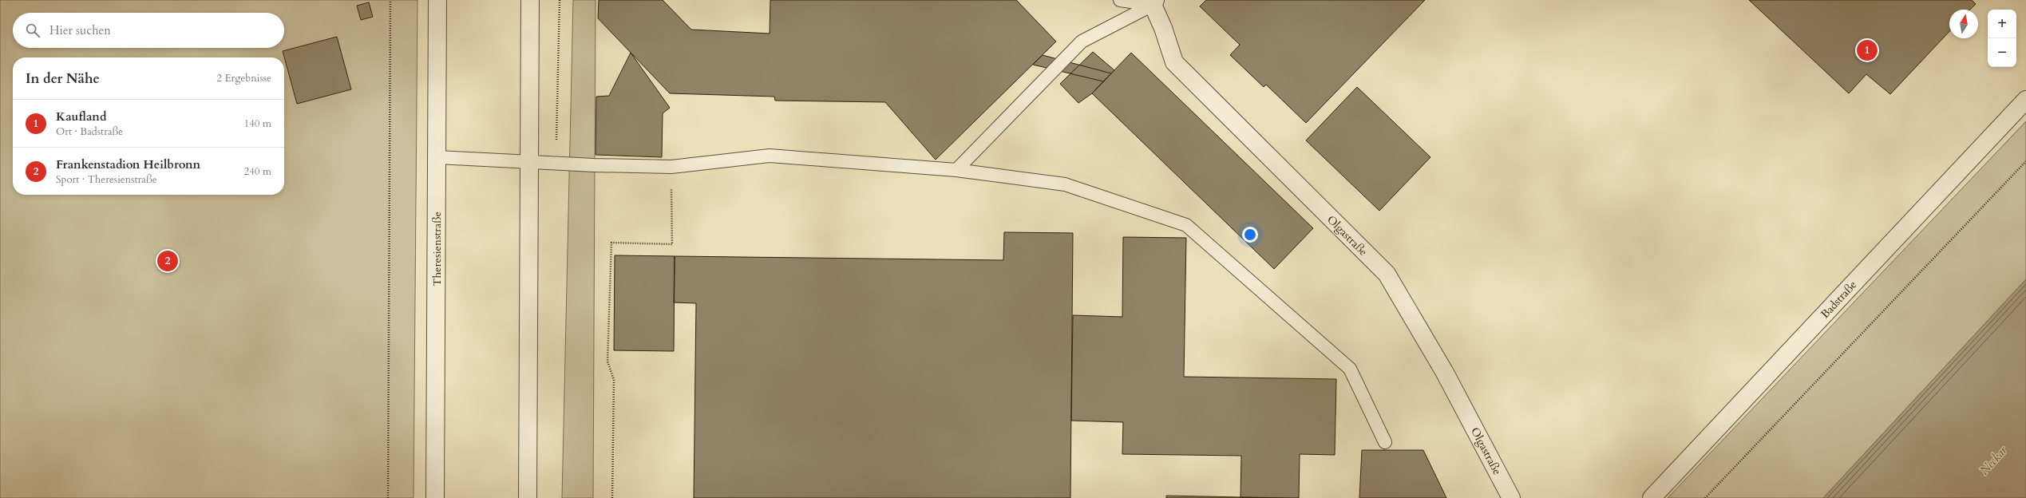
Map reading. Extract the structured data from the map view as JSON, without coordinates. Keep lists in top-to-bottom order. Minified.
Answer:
{"streets":{"street":["Olgastraße","Theresienstraße","Badstraße"]},"water":["Neckar"],"north":"top","page":{"map_buttons":["+","−"],"search":"Hier suchen","pins":["1","2"],"heading":["In der Nähe","2 Ergebnisse"],"list":[{"mark":"1","name":"Kaufland","note":"Ort · Badstraße","value":"140 m"},{"mark":"2","name":"Frankenstadion Heilbronn","note":"Sport · Theresienstraße","value":"240 m"}]}}
